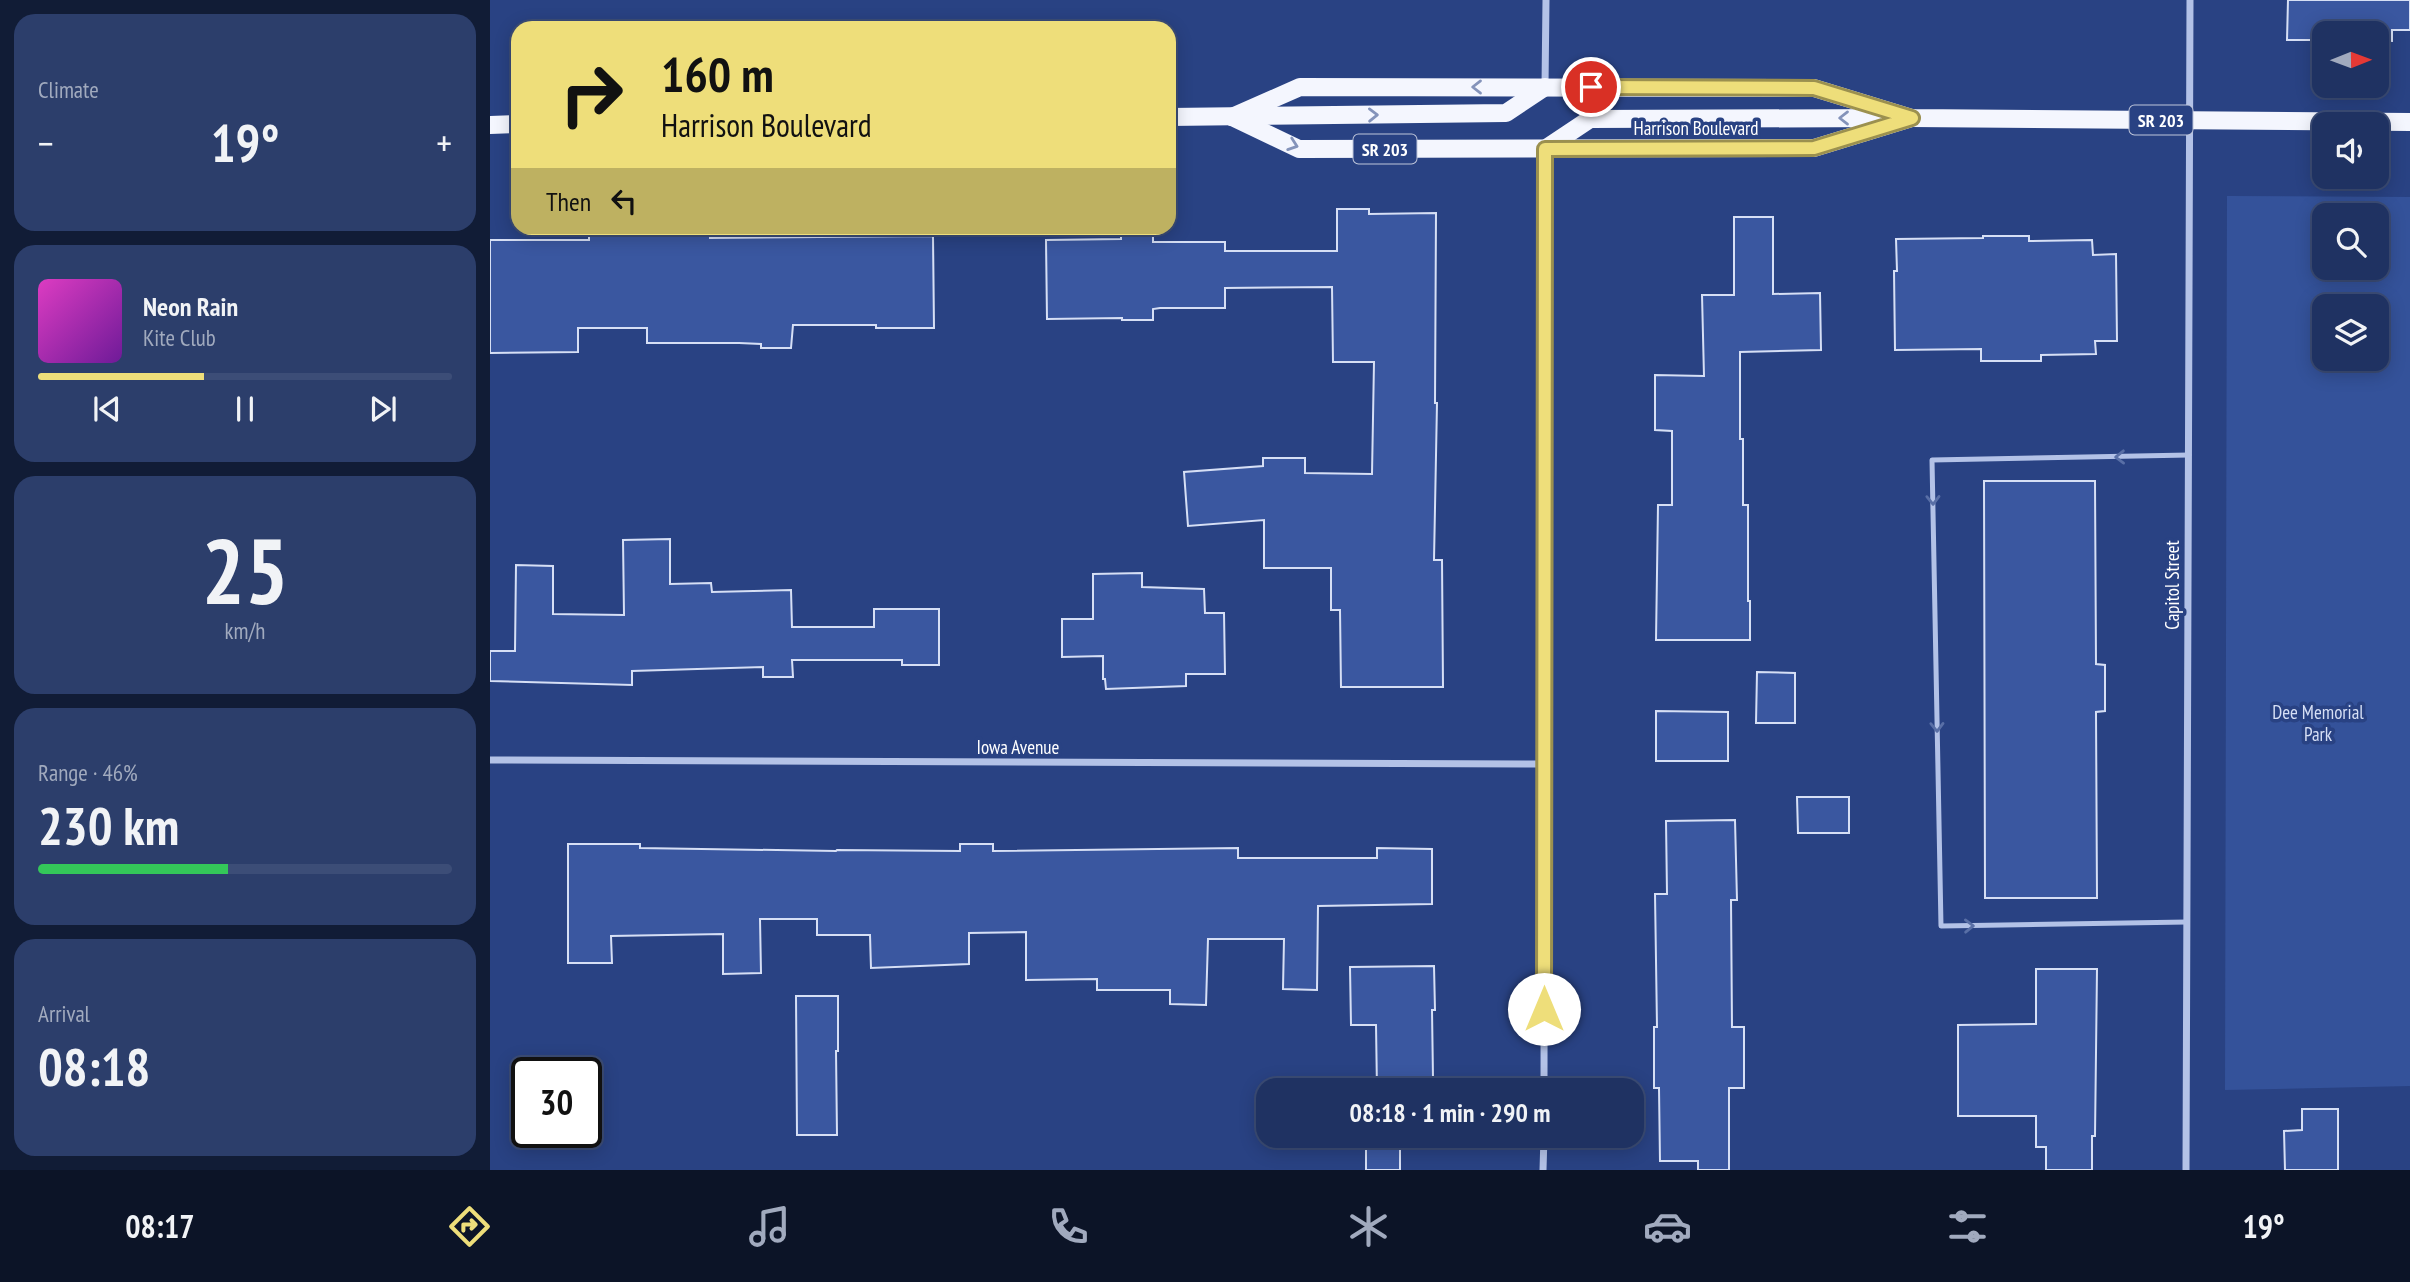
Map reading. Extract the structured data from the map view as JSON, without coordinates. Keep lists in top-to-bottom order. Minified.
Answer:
{"streets":{"main road":["SR 203","Harrison Boulevard"],"street":["Capitol Street","Iowa Avenue"]},"crossings":[["Harrison Boulevard","Capitol Street"]],"parks":["Dee Memorial Park"],"north":"right","page":{"tile":["Climate",["25","km/h"],["Range · 46%","230 km"],["Arrival","08:18"]],"turn":["160 m","Harrison Boulevard"],"heat":["−","19°","+"],"then":"Then","song":["Neon Rain","Kite Club"],"limit":"30","trip":"08:18 · 1 min · 290 m","tabs":["08:17","19°"]}}
